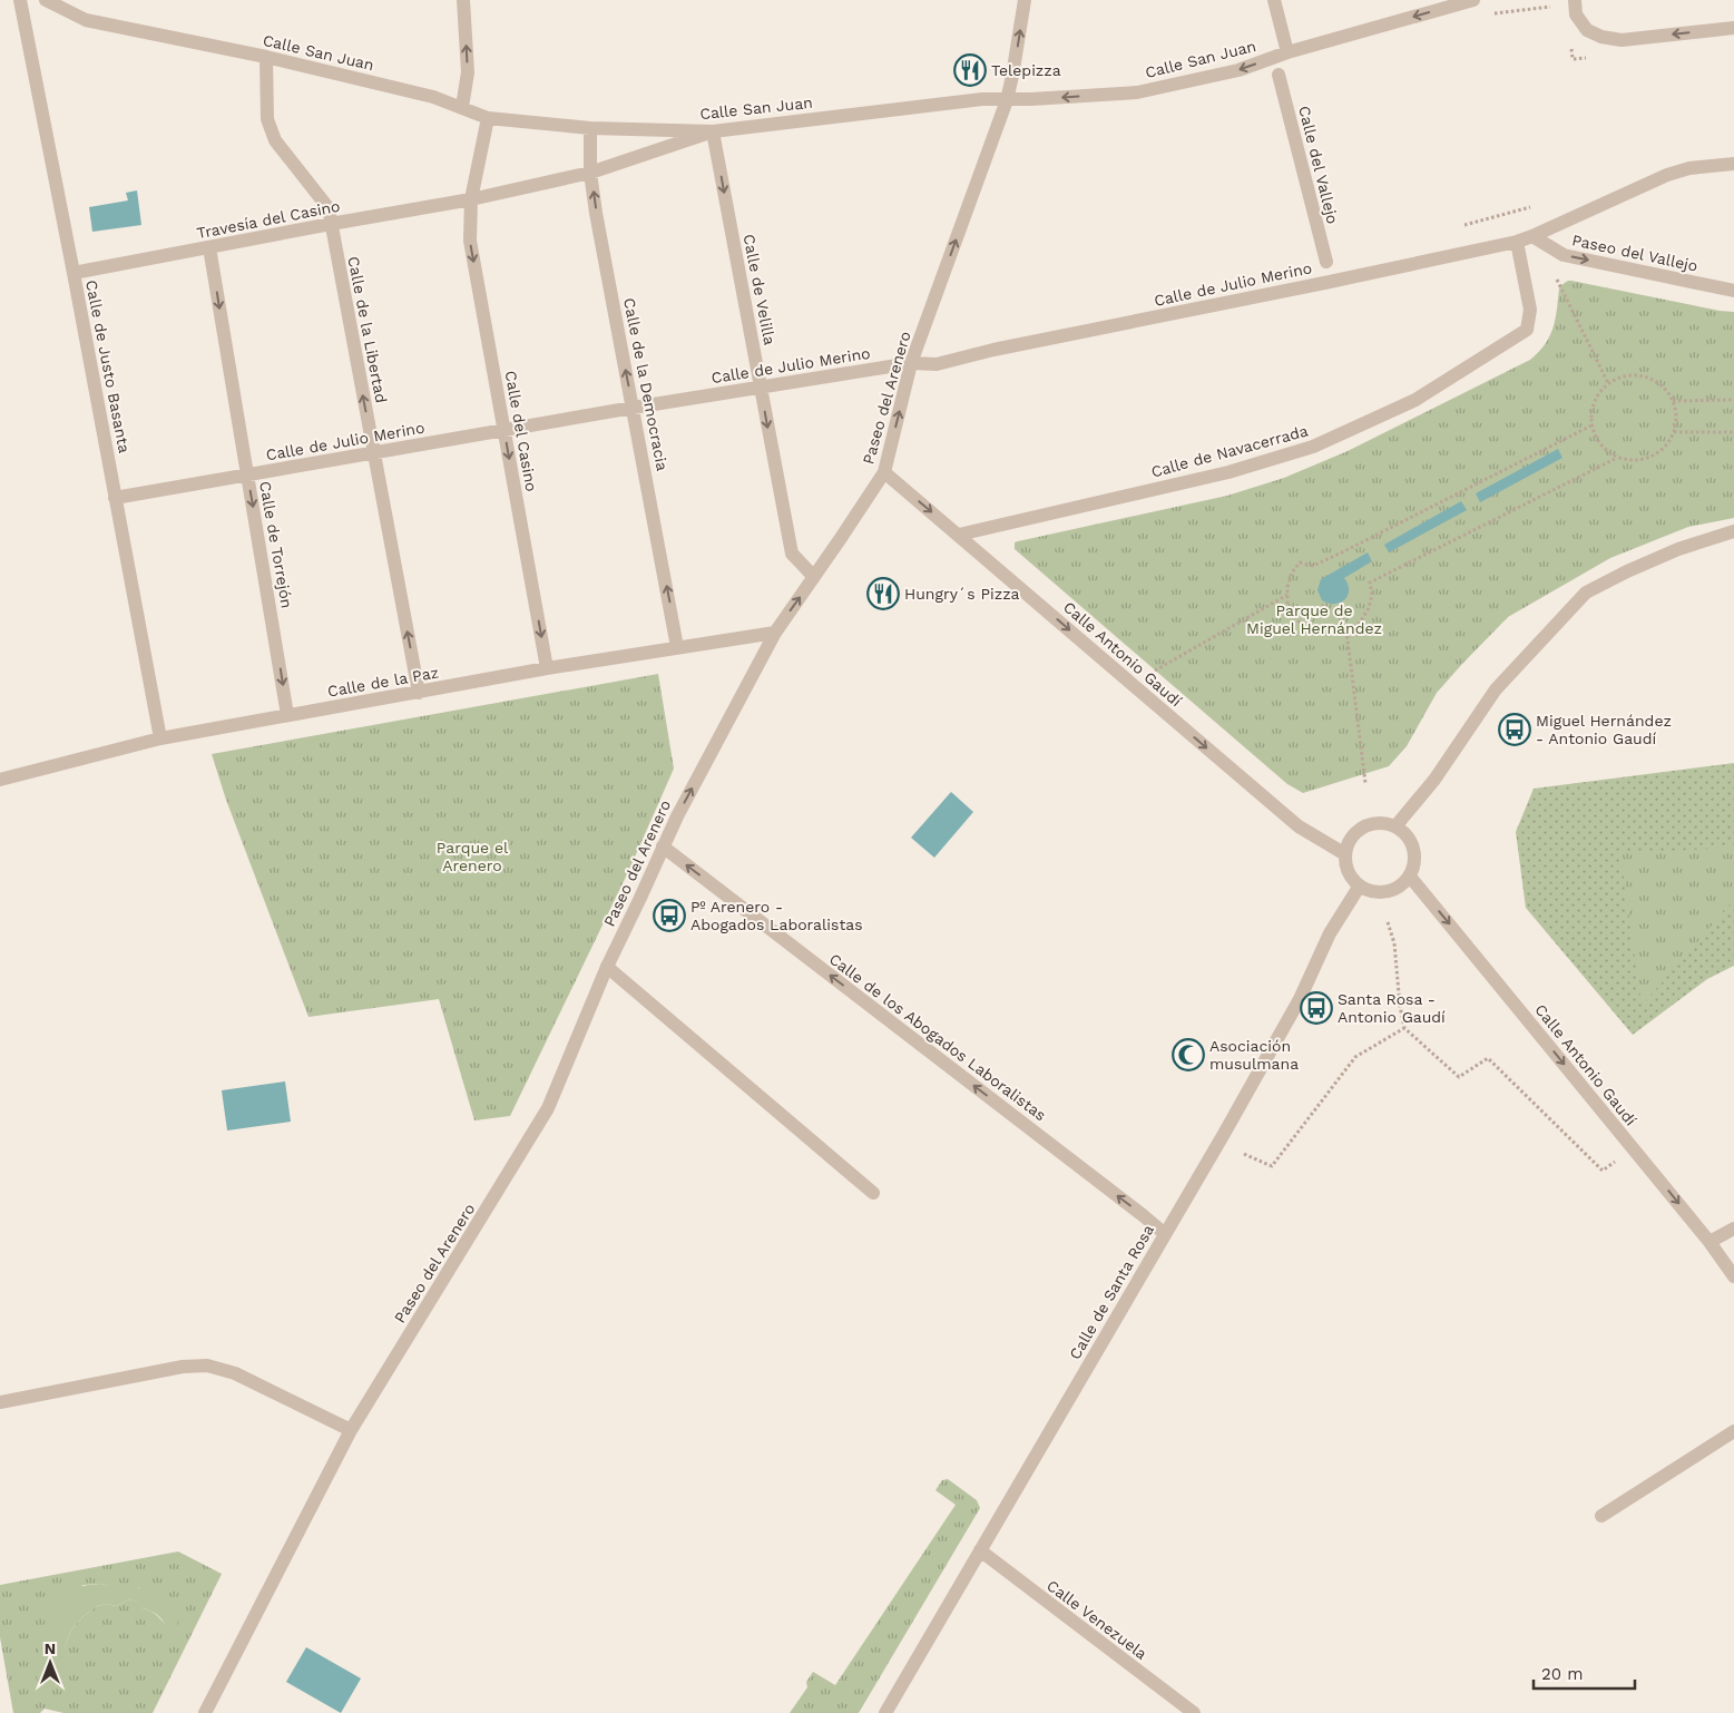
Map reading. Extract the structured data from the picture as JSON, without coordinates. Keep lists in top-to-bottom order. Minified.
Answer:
{"streets":{"street":["Calle San Juan","Calle del Vallejo","Travesía del Casino","Paseo del Vallejo","Calle de Julio Merino","Calle de Velilla","Calle de la Libertad","Calle de Justo Basanta","Calle de la Democracia","Paseo del Arenero","Calle del Casino","Calle de Navacerrada","Calle de Torrejón","Calle Antonio Gaudí","Calle de la Paz","Calle de los Abogados Laboralistas","Calle de Santa Rosa","Calle Venezuela"]},"crossings":[["Calle San Juan","Travesía del Casino"],["Calle San Juan","Calle de Velilla"],["Calle San Juan","Calle de la Libertad"],["Calle San Juan","Calle de la Democracia"],["Calle San Juan","Paseo del Arenero"],["Travesía del Casino","Calle de Velilla"],["Travesía del Casino","Calle de la Libertad"],["Travesía del Casino","Calle de Justo Basanta"],["Travesía del Casino","Calle de la Democracia"],["Travesía del Casino","Calle del Casino"],["Travesía del Casino","Calle de Torrejón"],["Paseo del Vallejo","Calle de Julio Merino"],["Calle de Julio Merino","Calle de Velilla"],["Calle de Julio Merino","Calle de la Libertad"],["Calle de Julio Merino","Calle de Justo Basanta"],["Calle de Julio Merino","Calle de la Democracia"],["Calle de Julio Merino","Paseo del Arenero"],["Calle de Julio Merino","Calle del Casino"],["Calle de Julio Merino","Calle de Navacerrada"],["Calle de Julio Merino","Calle de Torrejón"],["Calle de Velilla","Paseo del Arenero"],["Calle de la Libertad","Calle de la Paz"],["Calle de Justo Basanta","Calle de la Paz"],["Calle de la Democracia","Calle de la Paz"],["Paseo del Arenero","Calle Antonio Gaudí"],["Paseo del Arenero","Calle de la Paz"],["Paseo del Arenero","Calle de los Abogados Laboralistas"],["Calle del Casino","Calle de la Paz"],["Calle de Navacerrada","Calle Antonio Gaudí"],["Calle de Torrejón","Calle de la Paz"],["Calle Antonio Gaudí","Calle de Santa Rosa"],["Calle de los Abogados Laboralistas","Calle de Santa Rosa"],["Calle de Santa Rosa","Calle Venezuela"]],"one_way":["Paseo del Vallejo","Calle de Velilla","Calle de la Libertad","Calle de la Democracia","Paseo del Arenero","Calle del Casino","Calle de Torrejón","Calle Antonio Gaudí","Calle de los Abogados Laboralistas"],"parks":["Parque de Miguel Hernández","Parque el Arenero"],"places":{"restaurant":["Telepizza","Hungry´s Pizza"],"bus stop":["Miguel Hernández - Antonio Gaudí","Pº Arenero - Abogados Laboralistas","Santa Rosa - Antonio Gaudí"],"mosque":["Asociación musulmana"]},"scale_bar":"20 m","north":"top"}
